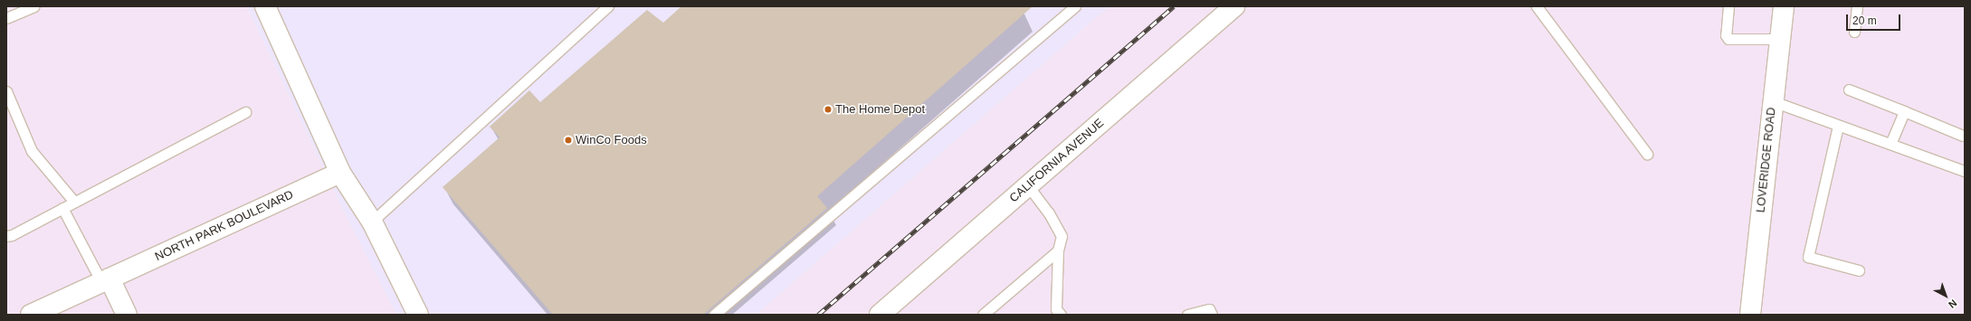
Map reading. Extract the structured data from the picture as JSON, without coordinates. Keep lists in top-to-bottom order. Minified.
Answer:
{"streets":{"street":["LOVERIDGE ROAD","CALIFORNIA AVENUE","NORTH PARK BOULEVARD"]},"places":["The Home Depot","WinCo Foods"],"scale_bar":"20 m","north":"bottom right"}
